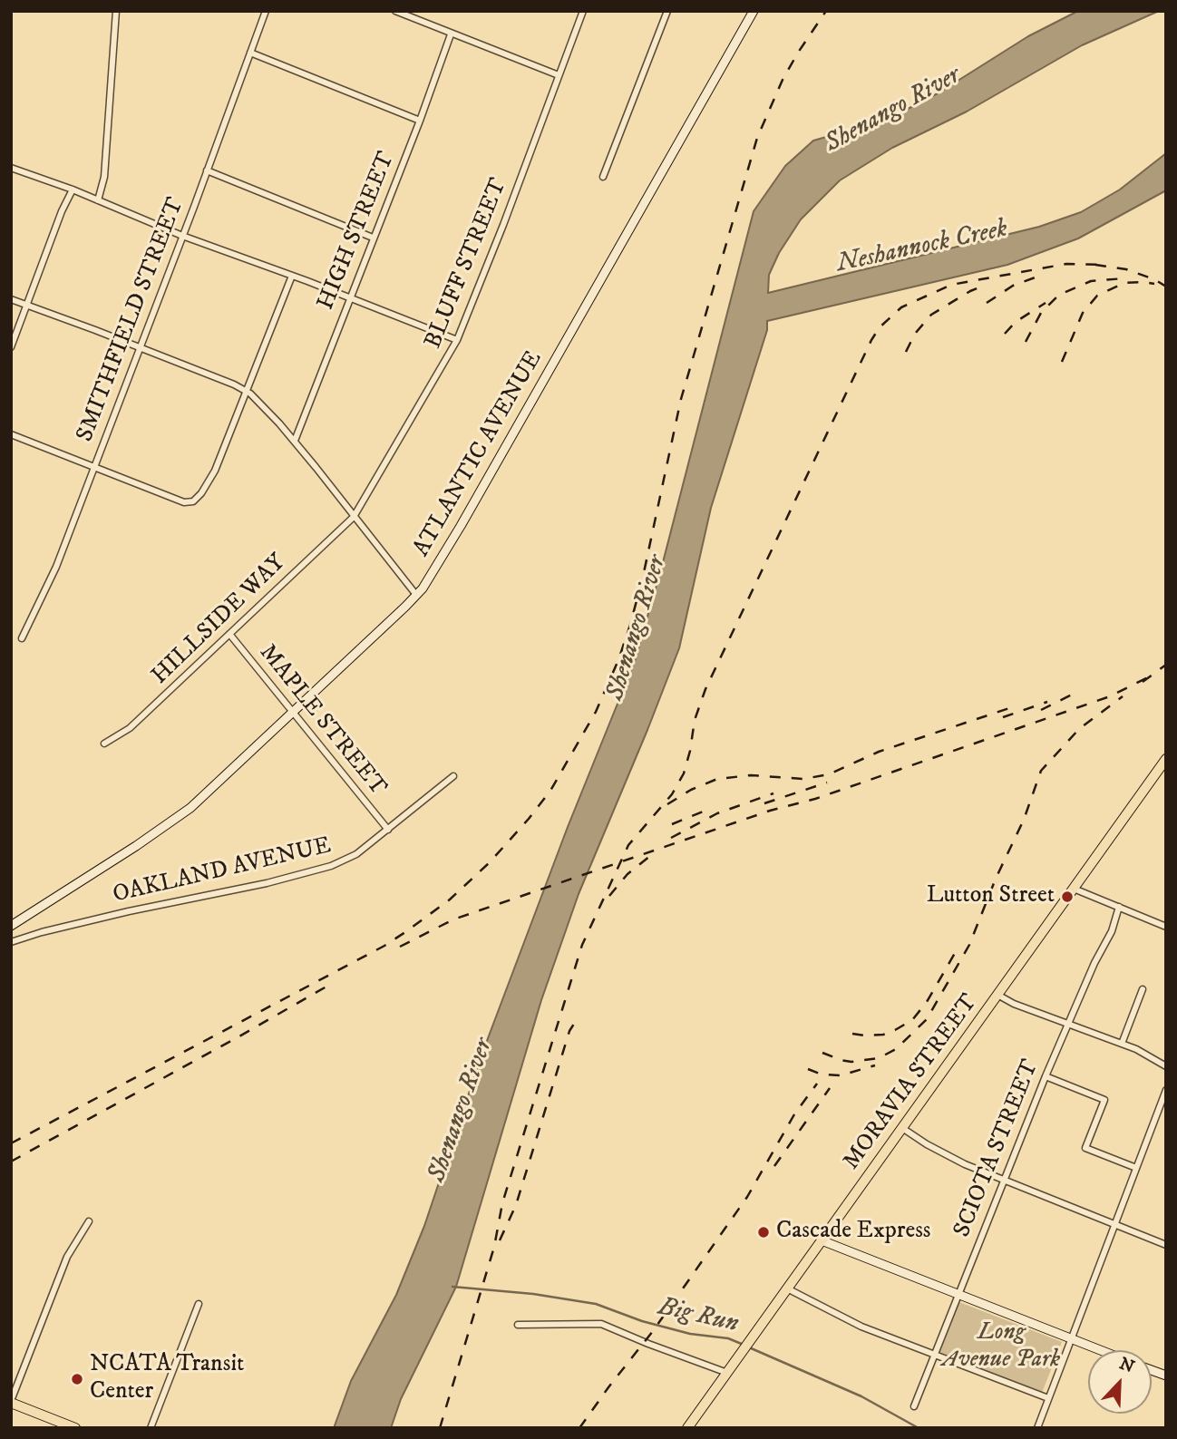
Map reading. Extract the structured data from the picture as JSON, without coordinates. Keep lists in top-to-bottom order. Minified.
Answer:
{"streets":{"main road":["MORAVIA STREET"],"street":["HIGH STREET","BLUFF STREET","SMITHFIELD STREET","ATLANTIC AVENUE","HILLSIDE WAY","MAPLE STREET","OAKLAND AVENUE","SCIOTA STREET"]},"crossings":[["BLUFF STREET","HILLSIDE WAY"],["ATLANTIC AVENUE","MAPLE STREET"],["HILLSIDE WAY","MAPLE STREET"],["MAPLE STREET","OAKLAND AVENUE"]],"water":["Shenango River","Neshannock Creek","Big Run"],"parks":["Long Avenue Park"],"places":["Lutton Street","Cascade Express","NCATA Transit Center"],"north":"top right"}
